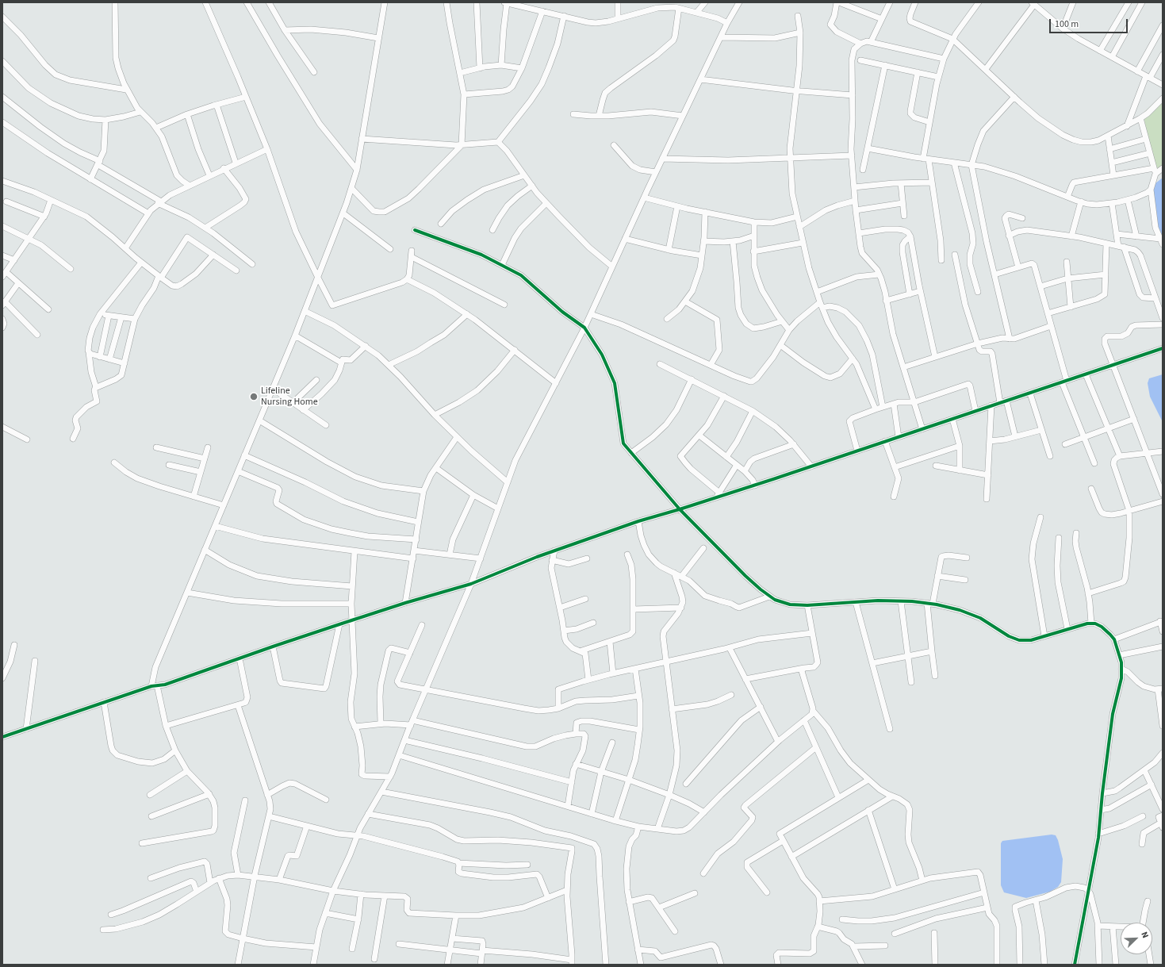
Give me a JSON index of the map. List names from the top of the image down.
{
  "places": ["Lifeline Nursing Home"],
  "scale_bar": "100 m",
  "north": "top right"
}
